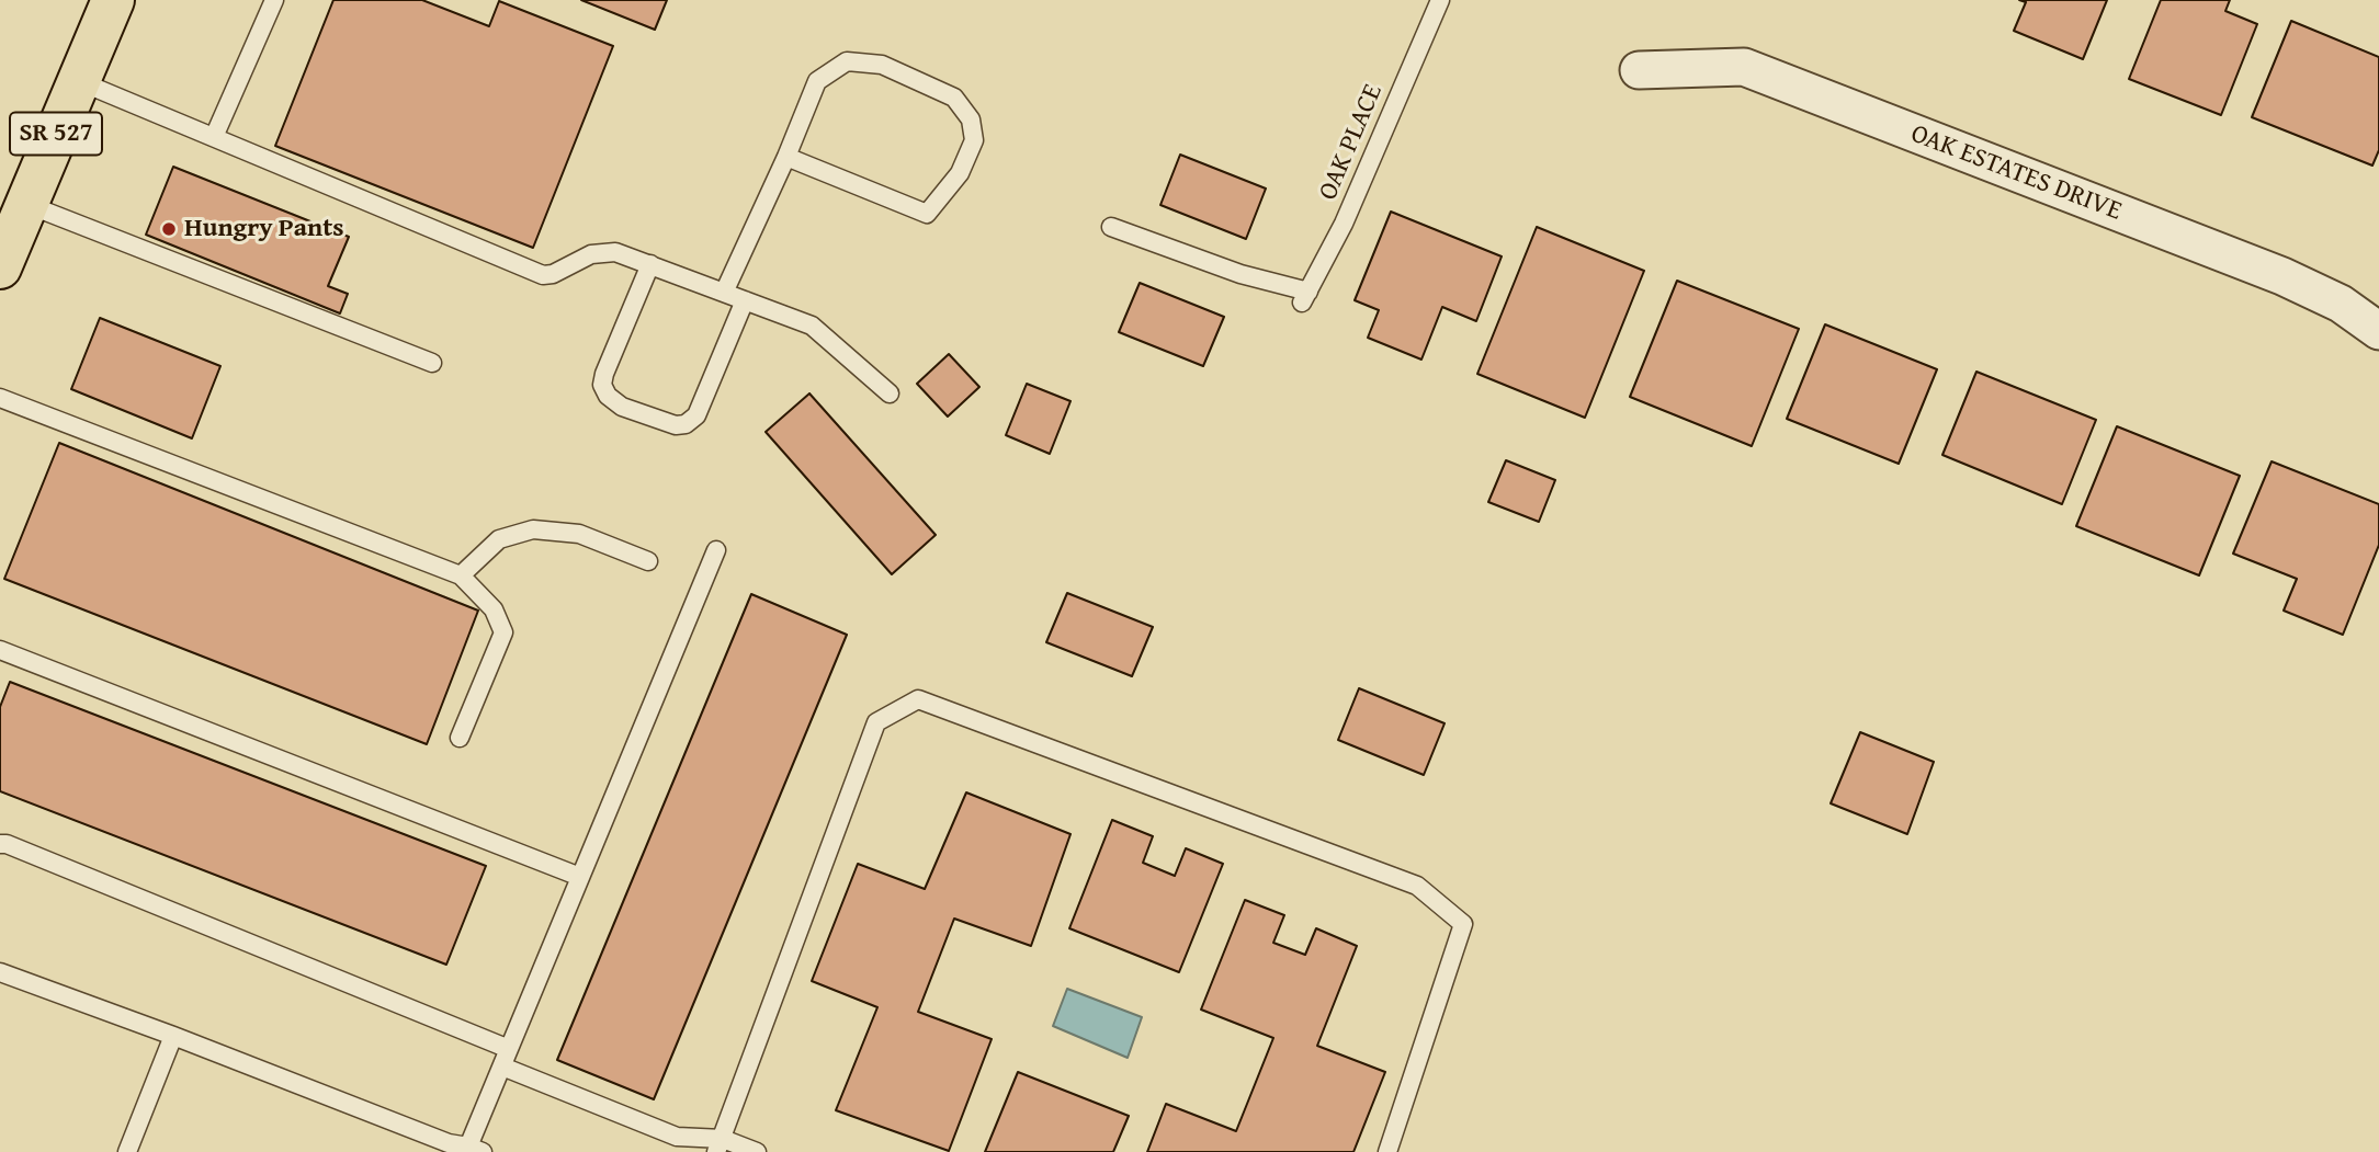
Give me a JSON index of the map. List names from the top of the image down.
{
  "streets": {
    "main road": ["SR 527"],
    "street": ["OAK ESTATES DRIVE"],
    "lane": ["OAK PLACE"]
  },
  "places": ["Hungry Pants"]
}
